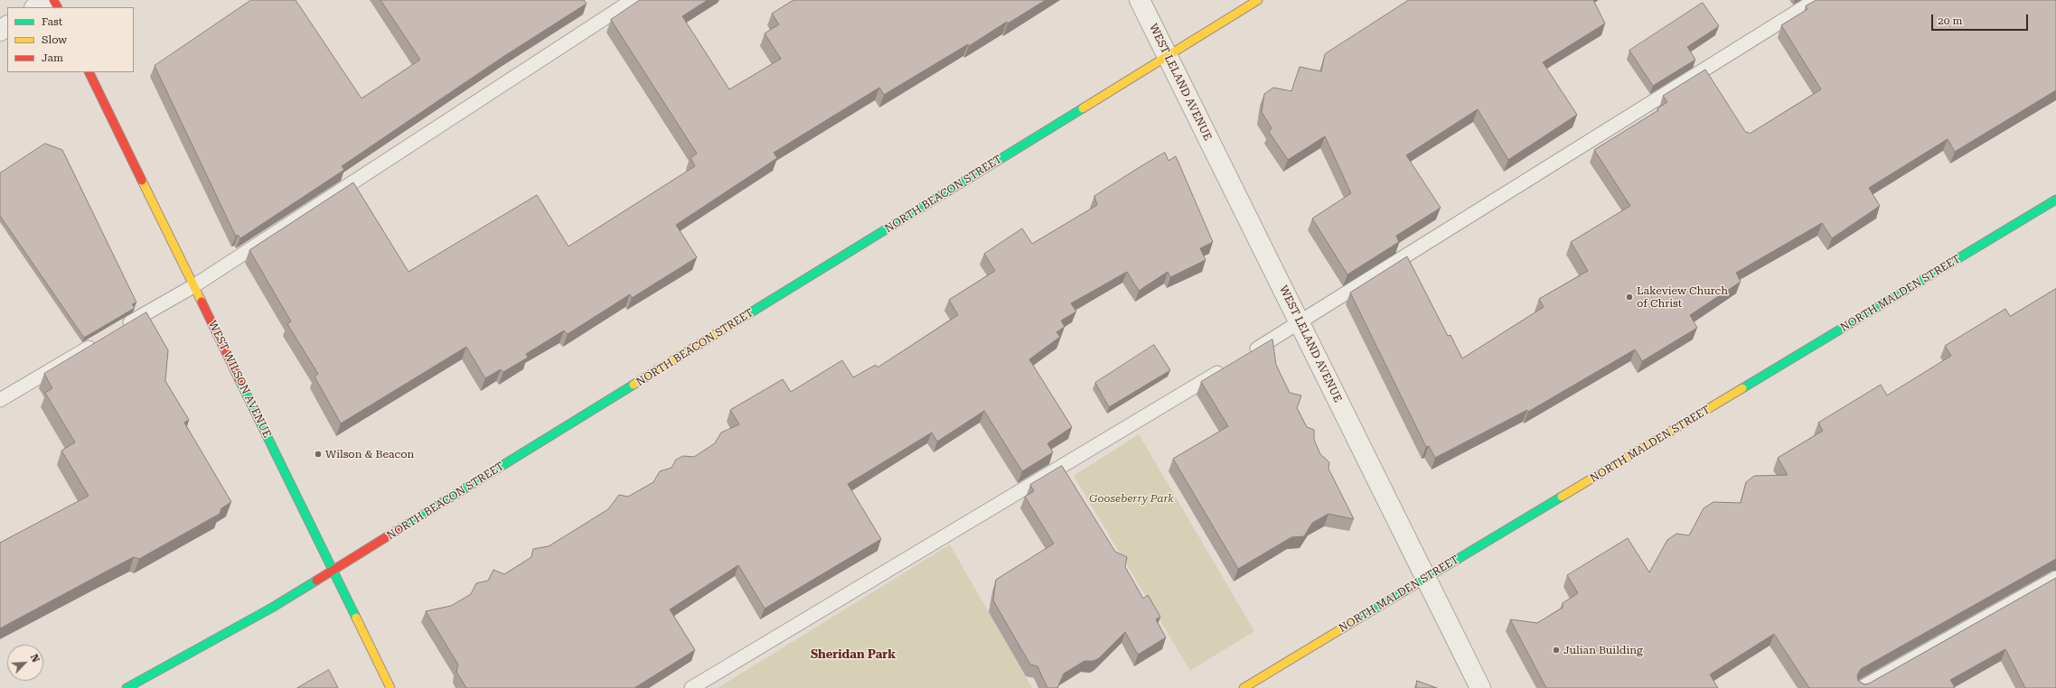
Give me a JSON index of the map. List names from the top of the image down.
{
  "streets": {
    "street": [
      "WEST LELAND AVENUE",
      "NORTH BEACON STREET",
      "NORTH MALDEN STREET",
      "WEST WILSON AVENUE"
    ]
  },
  "crossings": [
    ["WEST LELAND AVENUE", "NORTH BEACON STREET"],
    ["WEST LELAND AVENUE", "NORTH MALDEN STREET"],
    ["NORTH BEACON STREET", "WEST WILSON AVENUE"]
  ],
  "districts": ["Sheridan Park"],
  "parks": ["Gooseberry Park"],
  "places": ["Lakeview Church of Christ", "Wilson & Beacon", "Julian Building"],
  "legend": ["Fast", "Slow", "Jam"],
  "scale_bar": "20 m",
  "north": "top right"
}
